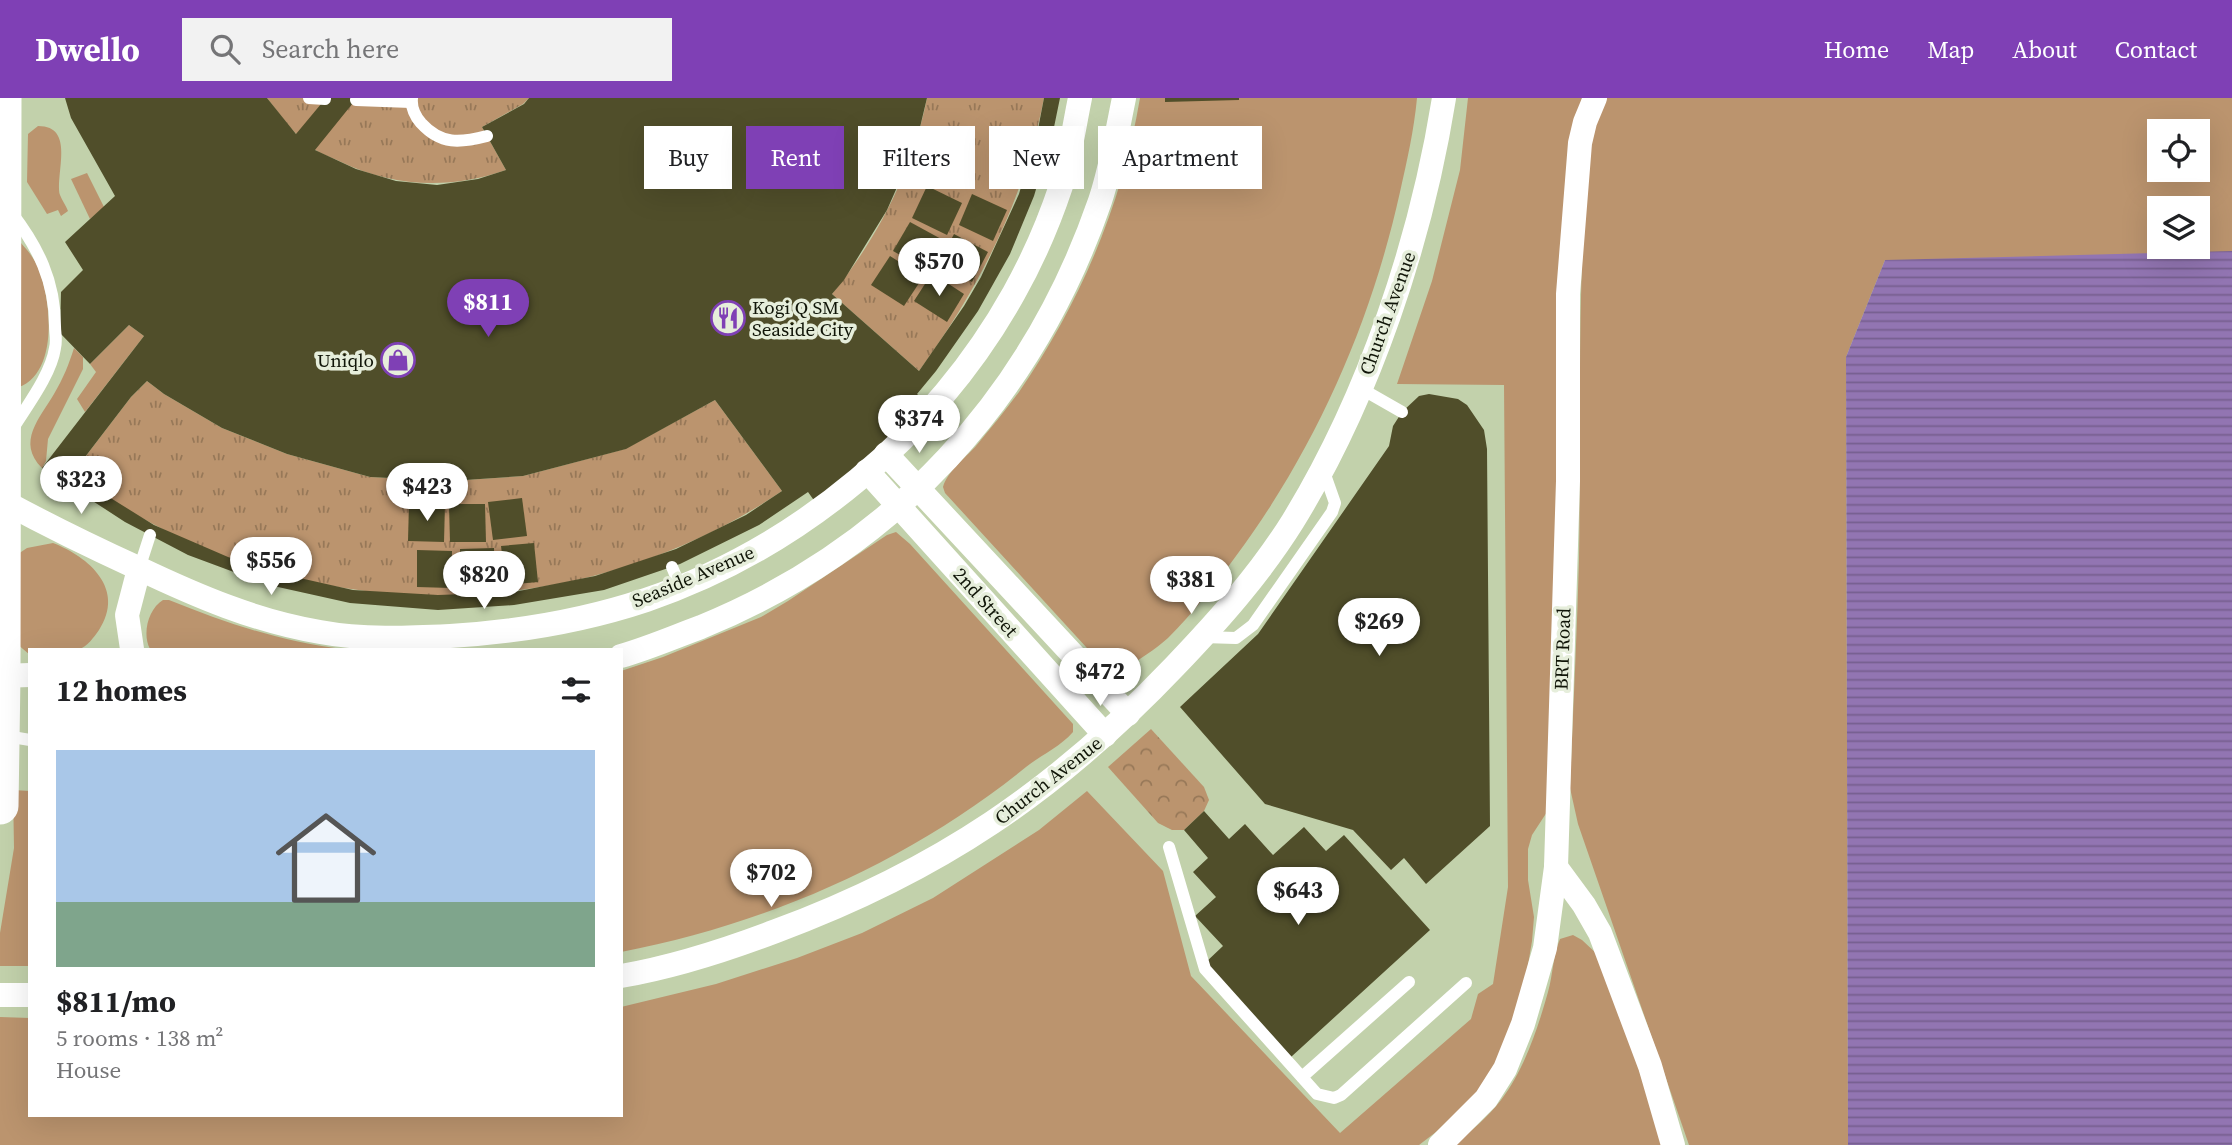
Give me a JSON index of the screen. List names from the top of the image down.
{
  "streets": {
    "street": [
      "Church Avenue",
      "Seaside Avenue",
      "2nd Street",
      "BRT Road"
    ]
  },
  "crossings": [
    ["Church Avenue", "2nd Street"],
    ["Seaside Avenue", "2nd Street"]
  ],
  "places": {
    "restaurant": ["Kogi Q SM Seaside City"],
    "shop": ["Uniqlo"]
  },
  "page": {
    "header": "Dwello",
    "search": "Search here",
    "nav": [
      "Home",
      "Map",
      "About",
      "Contact"
    ],
    "chip": [
      "Buy",
      "Rent",
      "Filters",
      "New",
      "Apartment"
    ],
    "price": [
      "$570",
      "$811",
      "$374",
      "$323",
      "$423",
      "$556",
      "$820",
      "$381",
      "$269",
      "$472",
      "$702",
      "$643"
    ],
    "heading": "12 homes",
    "list": [
      {
        "name": "$811/mo",
        "note": "5 rooms · 138 m² · House"
      }
    ]
  }
}
